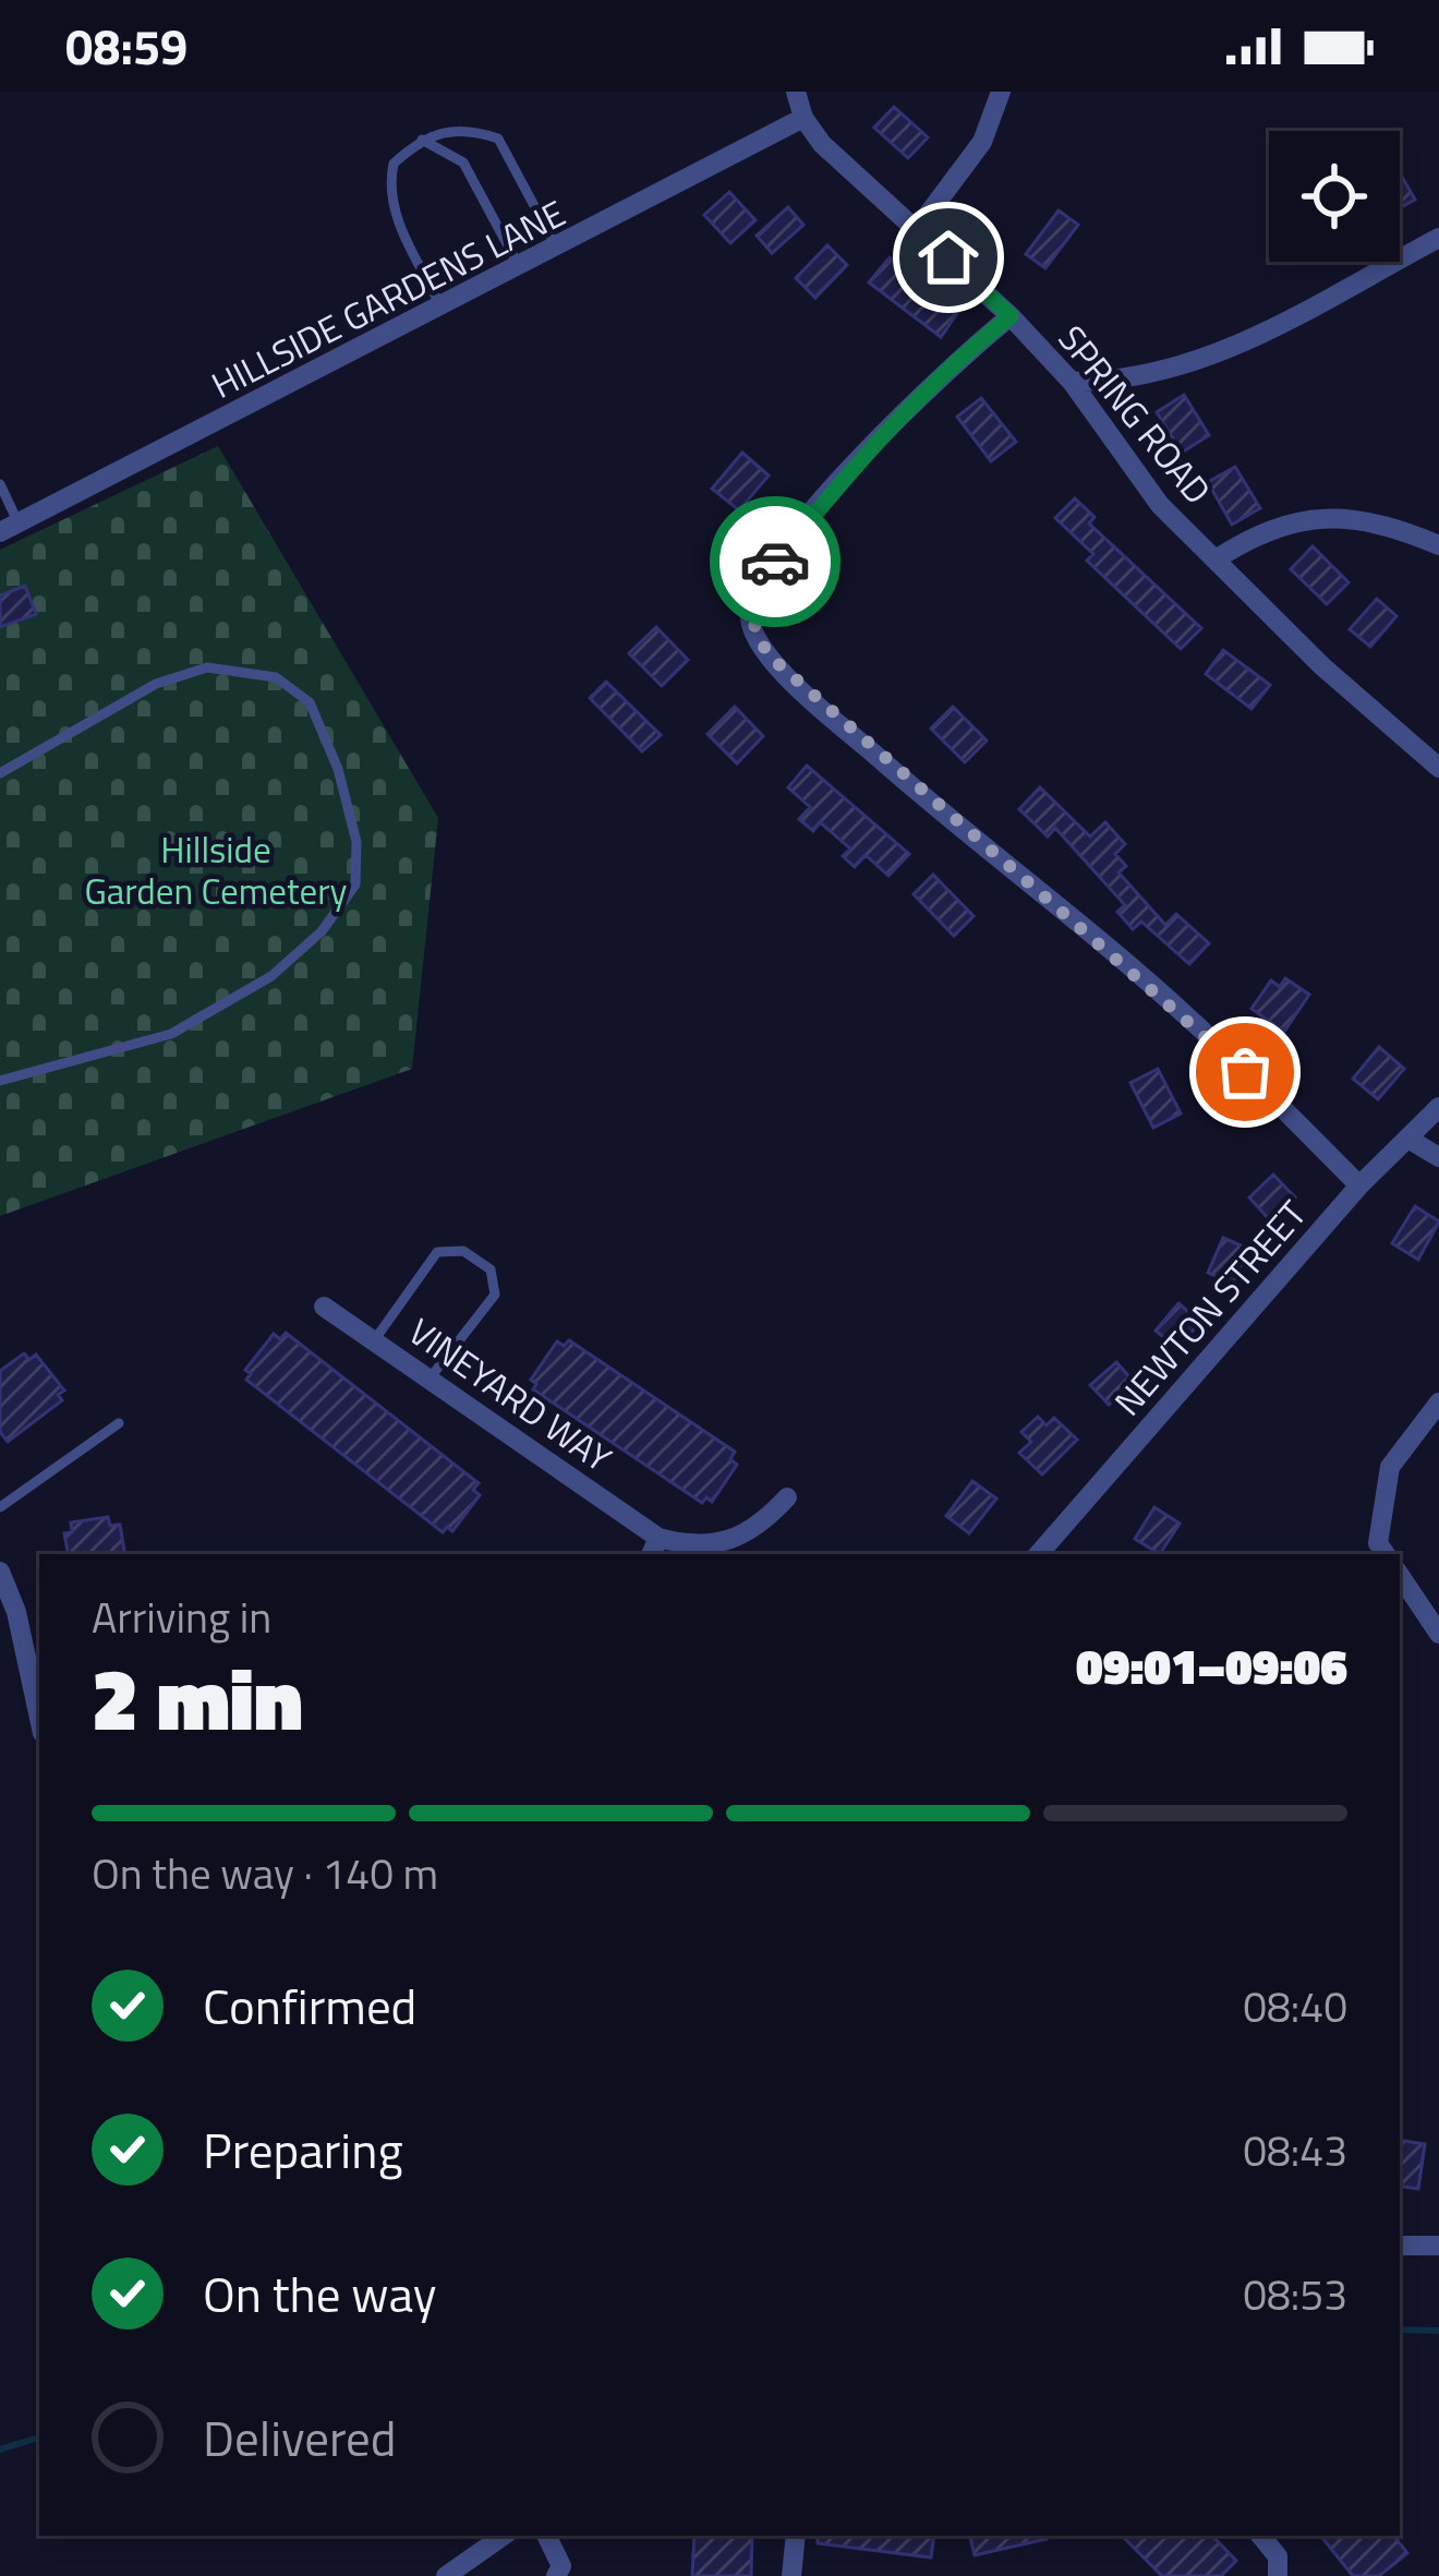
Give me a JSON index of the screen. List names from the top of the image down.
{
  "streets": {
    "street": [
      "HILLSIDE GARDENS LANE",
      "SPRING ROAD",
      "NEWTON STREET",
      "VINEYARD WAY"
    ]
  },
  "crossings": [
    ["HILLSIDE GARDENS LANE", "SPRING ROAD"]
  ],
  "parks": ["Hillside Garden Cemetery"],
  "page": {
    "status": "08:59",
    "heading": ["2 min", "Arriving in", "09:01–09:06"],
    "bar": "On the way · 140 m",
    "list": [
      ["Confirmed", "08:40"],
      ["Preparing", "08:43"],
      ["On the way", "08:53"],
      "Delivered"
    ]
  }
}
